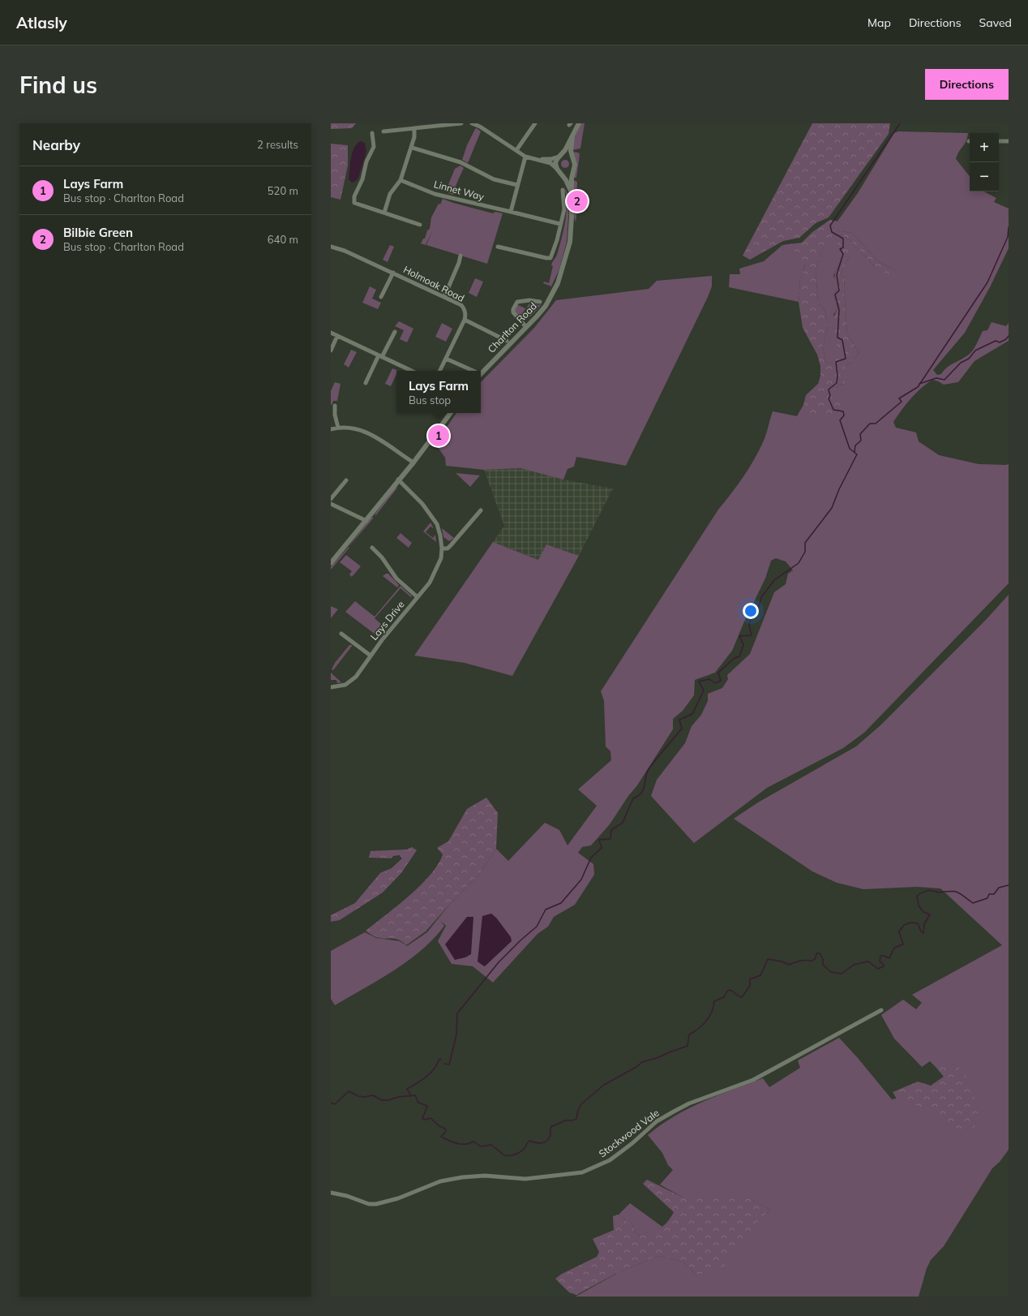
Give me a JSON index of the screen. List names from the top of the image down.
{
  "streets": {
    "street": [
      "Linnet Way",
      "Holmoak Road",
      "Charlton Road",
      "Lays Drive",
      "Stockwood Vale"
    ]
  },
  "page": {
    "header": "Atlasly",
    "nav": ["Map", "Directions", "Saved"],
    "buttons": "Directions",
    "title": "Find us",
    "heading": ["Nearby", "2 results"],
    "map_buttons": ["+", "−"],
    "list": [
      {
        "mark": "1",
        "name": "Lays Farm",
        "note": "Bus stop · Charlton Road",
        "value": "520 m"
      },
      {
        "mark": "2",
        "name": "Bilbie Green",
        "note": "Bus stop · Charlton Road",
        "value": "640 m"
      }
    ],
    "pins": ["2", "1"],
    "popup": ["Lays Farm", "Bus stop"]
  }
}
